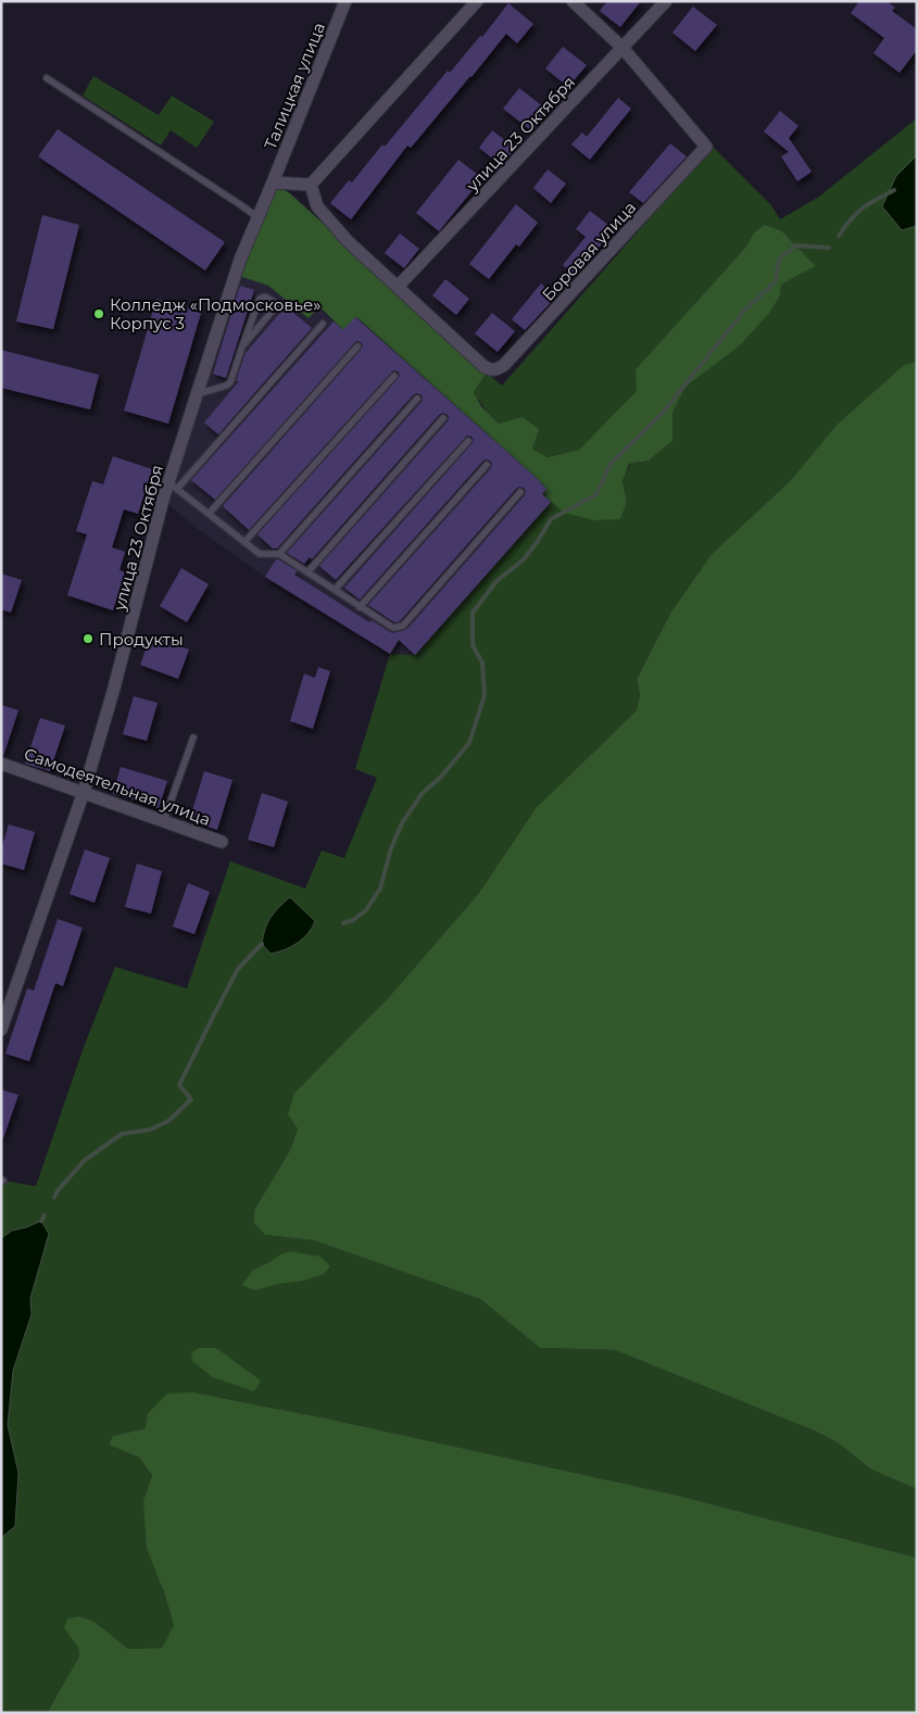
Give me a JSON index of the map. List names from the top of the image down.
{
  "streets": {
    "street": [
      "Талицкая улица",
      "улица 23 Октября",
      "Боровая улица",
      "Самодеятельная улица"
    ]
  },
  "crossings": [
    ["Талицкая улица", "улица 23 Октября"],
    ["улица 23 Октября", "Боровая улица"],
    ["улица 23 Октября", "Самодеятельная улица"]
  ],
  "places": ["Колледж «Подмосковье» Корпус 3", "Продукты"]
}
